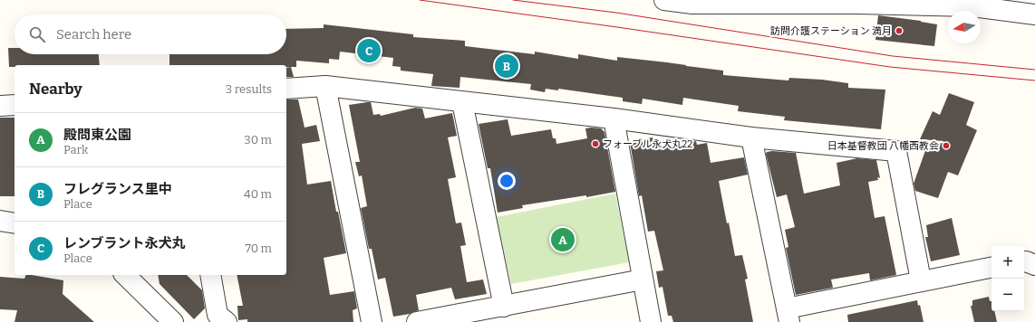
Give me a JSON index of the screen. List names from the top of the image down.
{
  "places": ["訪問介護ステーション 満月", "フォーブル永犬丸22", "日本基督教団 八幡西教会"],
  "north": "left",
  "page": {
    "search": "Search here",
    "pins": ["C", "B", "A"],
    "heading": ["Nearby", "3 results"],
    "list": [
      {
        "mark": "A",
        "name": "殿問東公園",
        "note": "Park",
        "value": "30 m"
      },
      {
        "mark": "B",
        "name": "フレグランス里中",
        "note": "Place",
        "value": "40 m"
      },
      {
        "mark": "C",
        "name": "レンブラント永犬丸",
        "note": "Place",
        "value": "70 m"
      }
    ],
    "map_buttons": ["+", "−"]
  }
}
